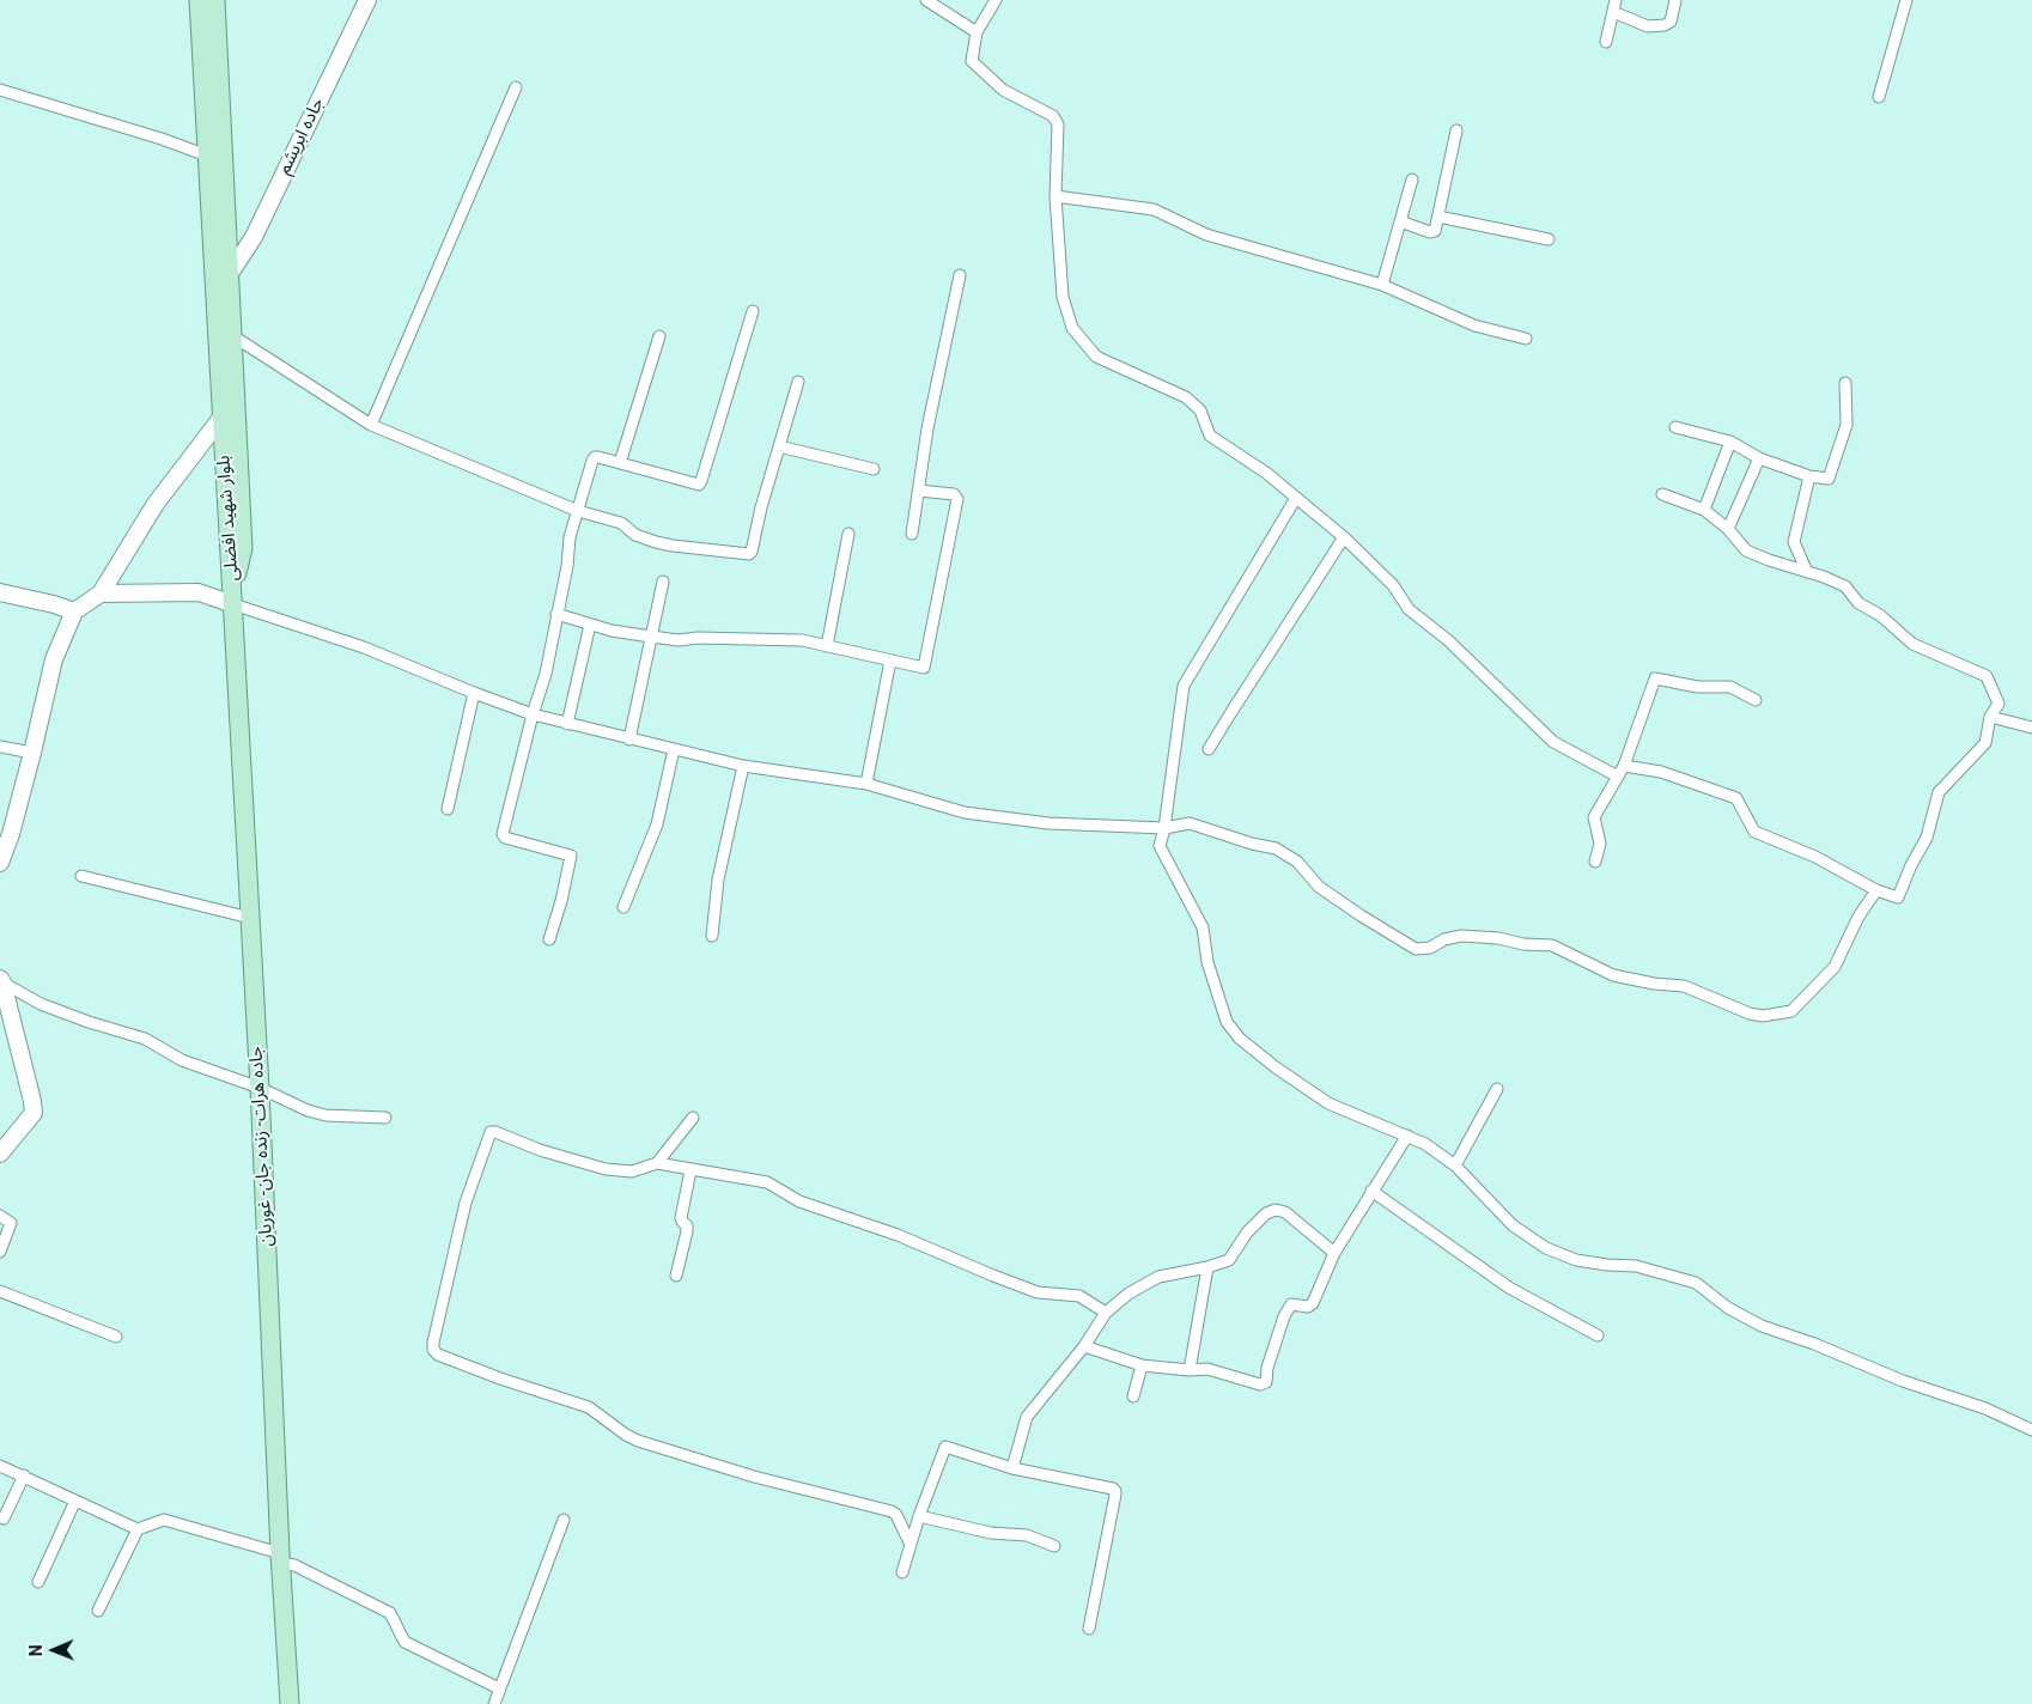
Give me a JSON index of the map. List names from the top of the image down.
{
  "streets": {
    "main road": ["بلوار شهید افضلی", "جاده هرات- زنده جان- غوریان"],
    "street": ["جاده ابریشم"]
  },
  "crossings": [
    ["جاده ابریشم", "بلوار شهید افضلی"],
    ["بلوار شهید افضلی", "جاده هرات- زنده جان- غوریان"]
  ],
  "north": "left"
}
